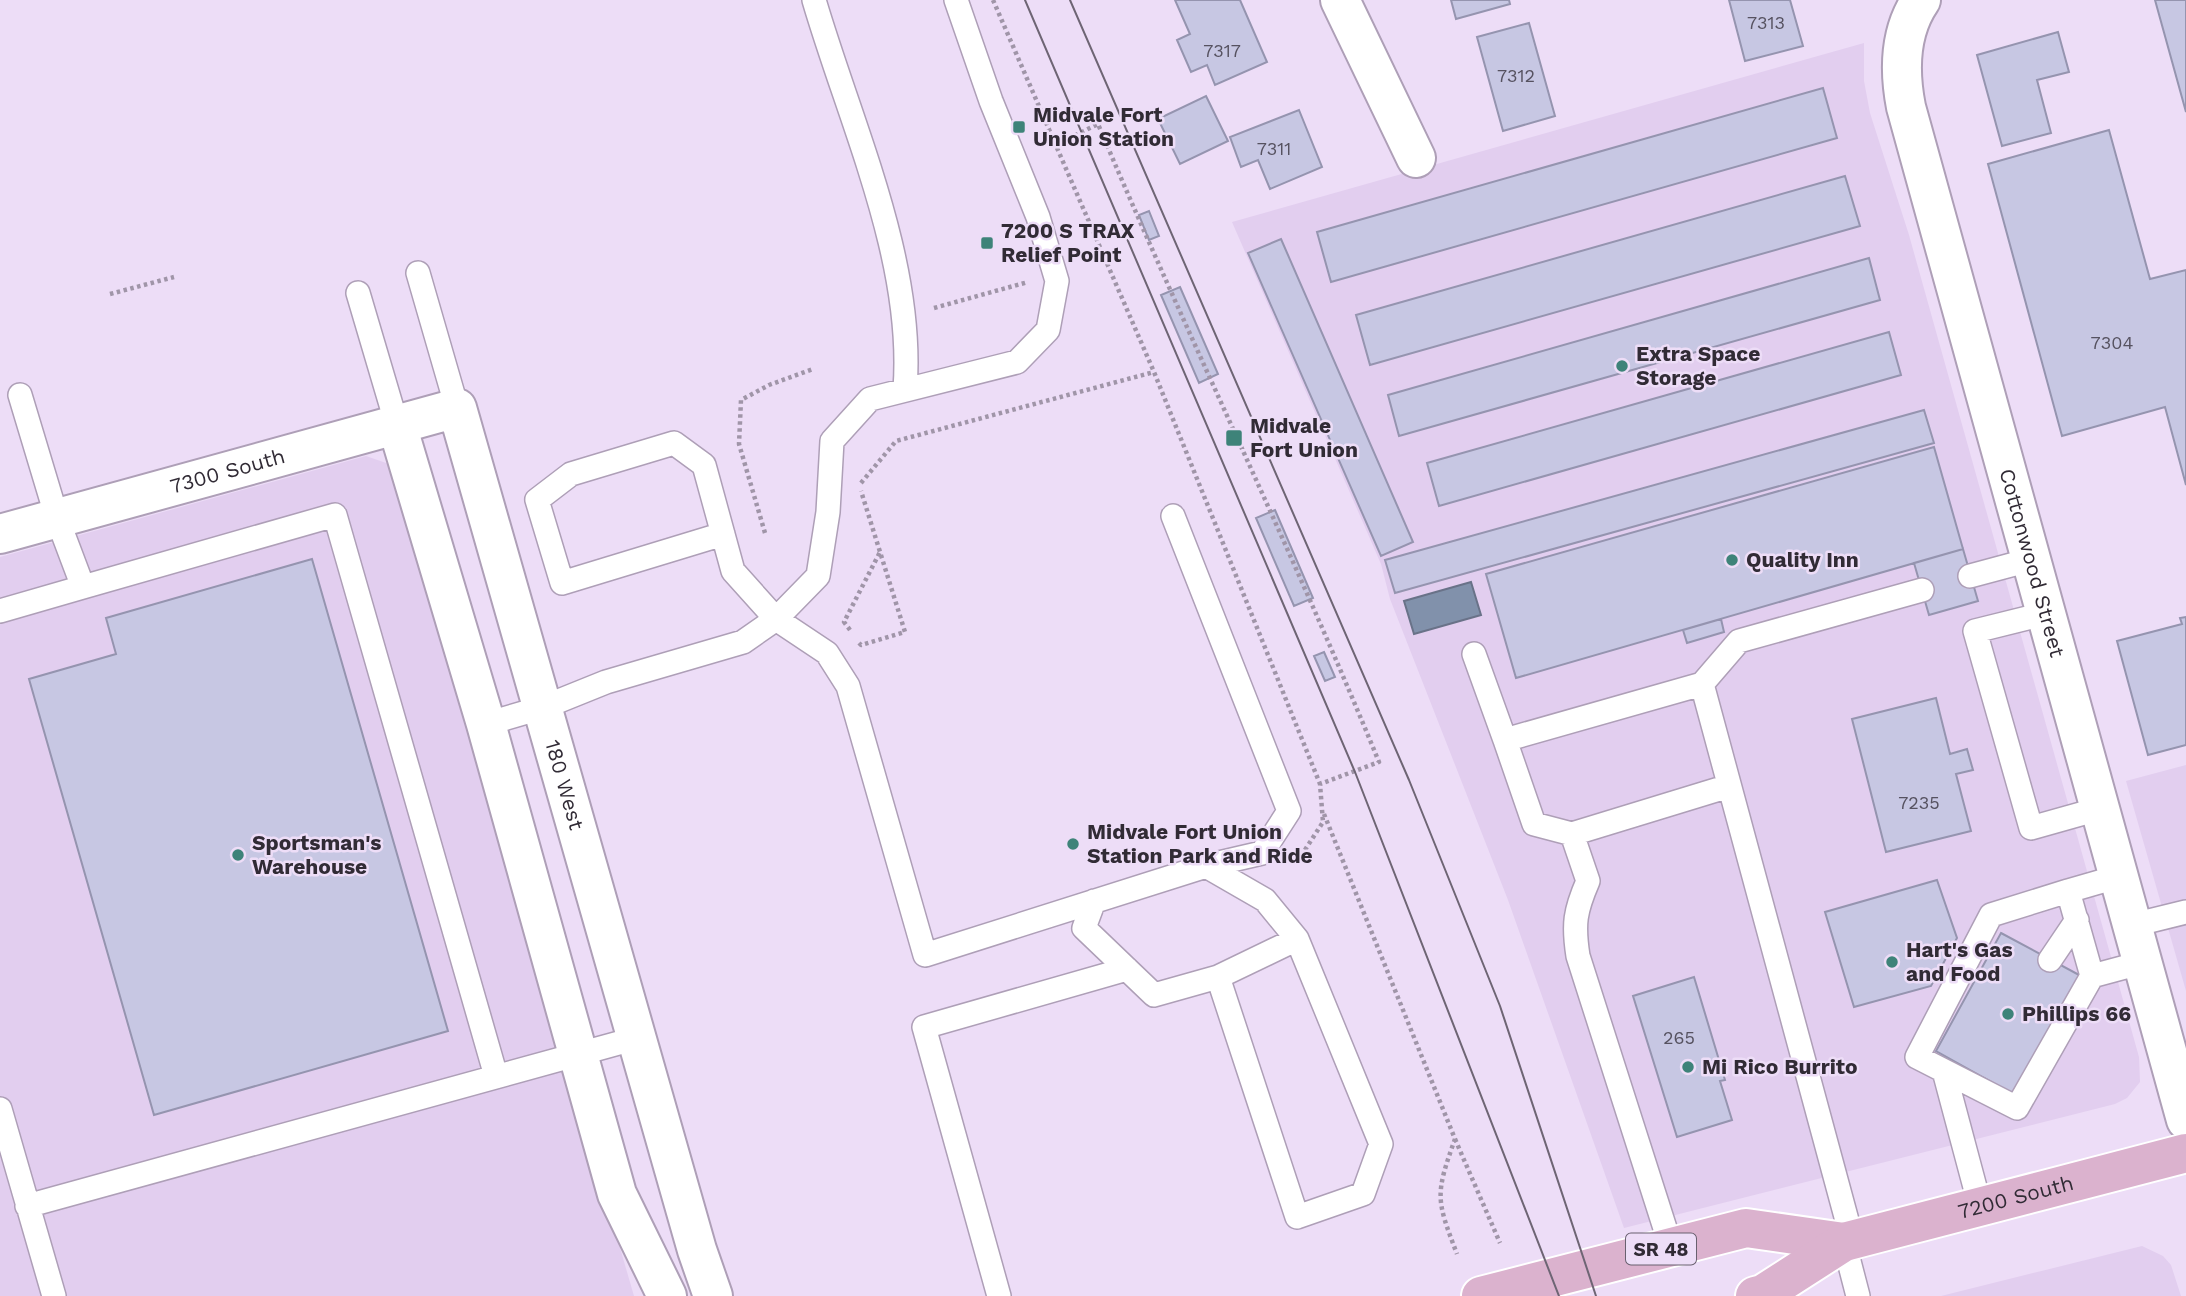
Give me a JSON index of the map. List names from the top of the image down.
{
  "streets": {
    "main road": ["7200 South", "SR 48"],
    "street": ["7300 South", "Cottonwood Street", "180 West"]
  },
  "crossings": [
    ["7300 South", "180 West"]
  ],
  "places": {
    "transit": ["Midvale Fort Union Station", "7200 S TRAX Relief Point", "Midvale Fort Union"],
    "other": [
      "Extra Space Storage",
      "Quality Inn",
      "Midvale Fort Union Station Park and Ride",
      "Sportsman's Warehouse",
      "Hart's Gas and Food",
      "Phillips 66",
      "Mi Rico Burrito"
    ]
  },
  "house_numbers": [
    "7313",
    "7317",
    "7312",
    "7311",
    "7304",
    "7235",
    "265"
  ]
}
